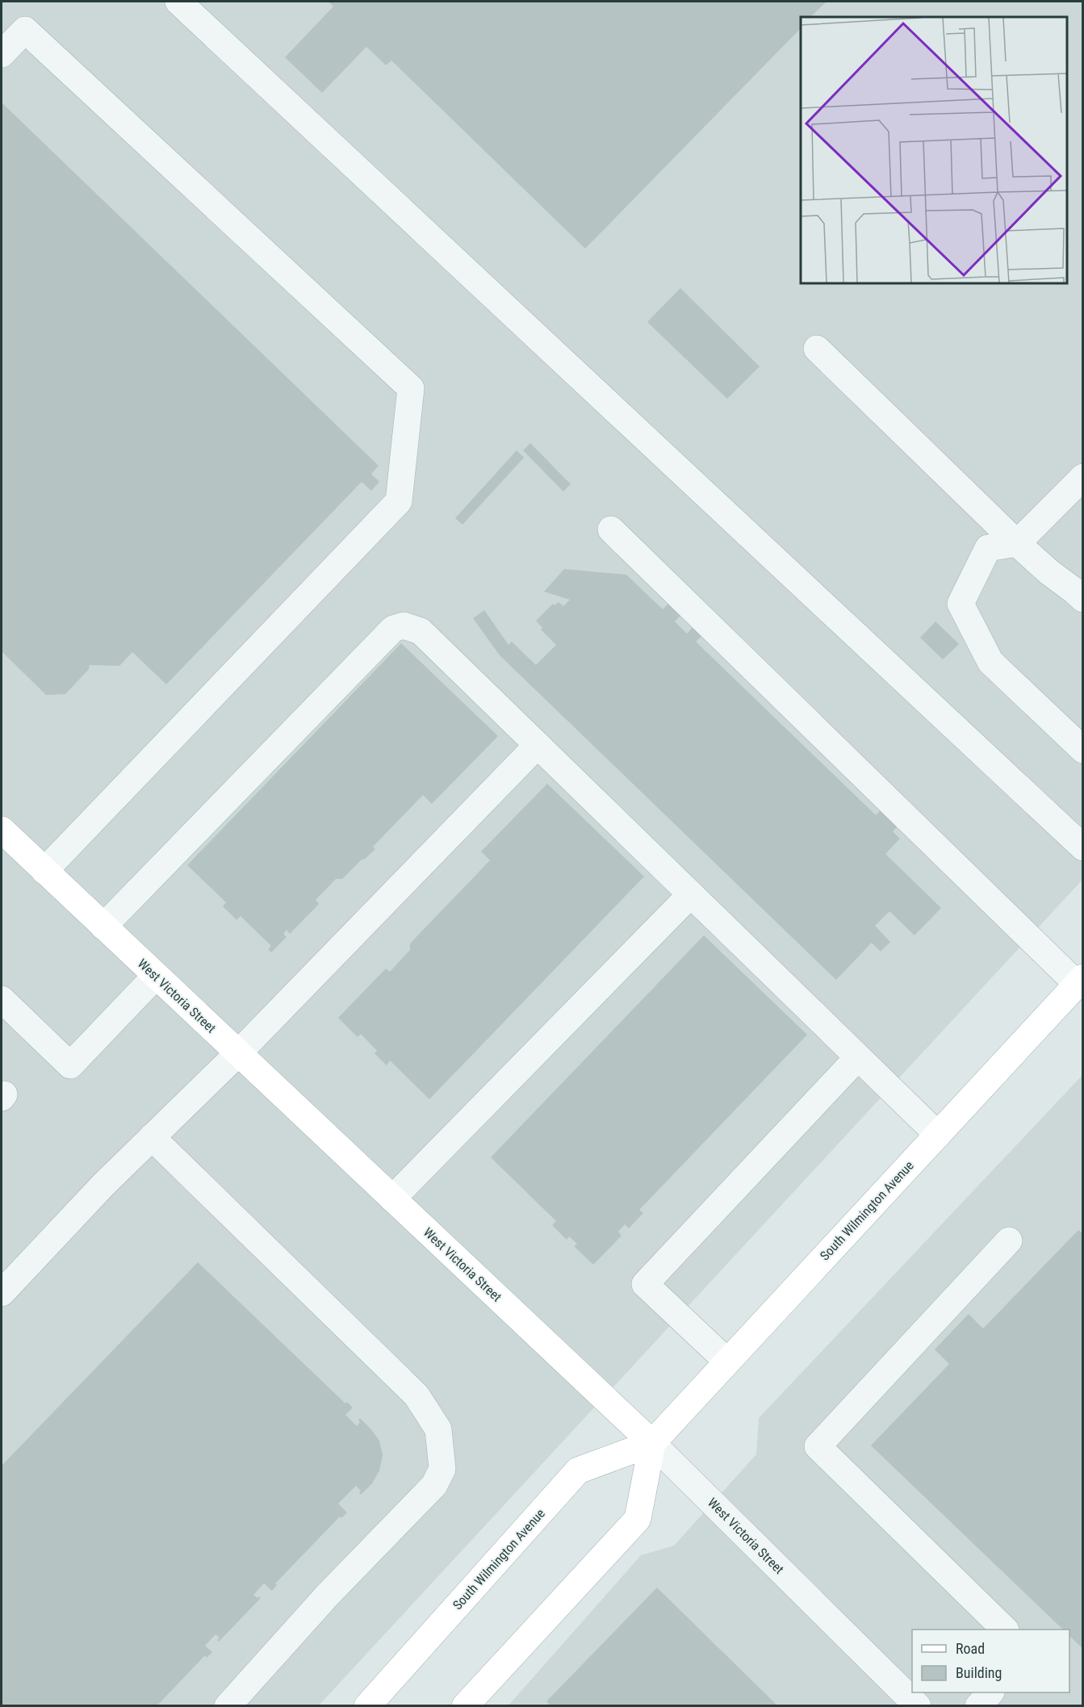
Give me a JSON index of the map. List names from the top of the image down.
{
  "streets": {
    "main road": ["West Victoria Street", "South Wilmington Avenue"]
  },
  "crossings": [
    ["West Victoria Street", "South Wilmington Avenue"]
  ],
  "legend": ["Road", "Building"]
}
